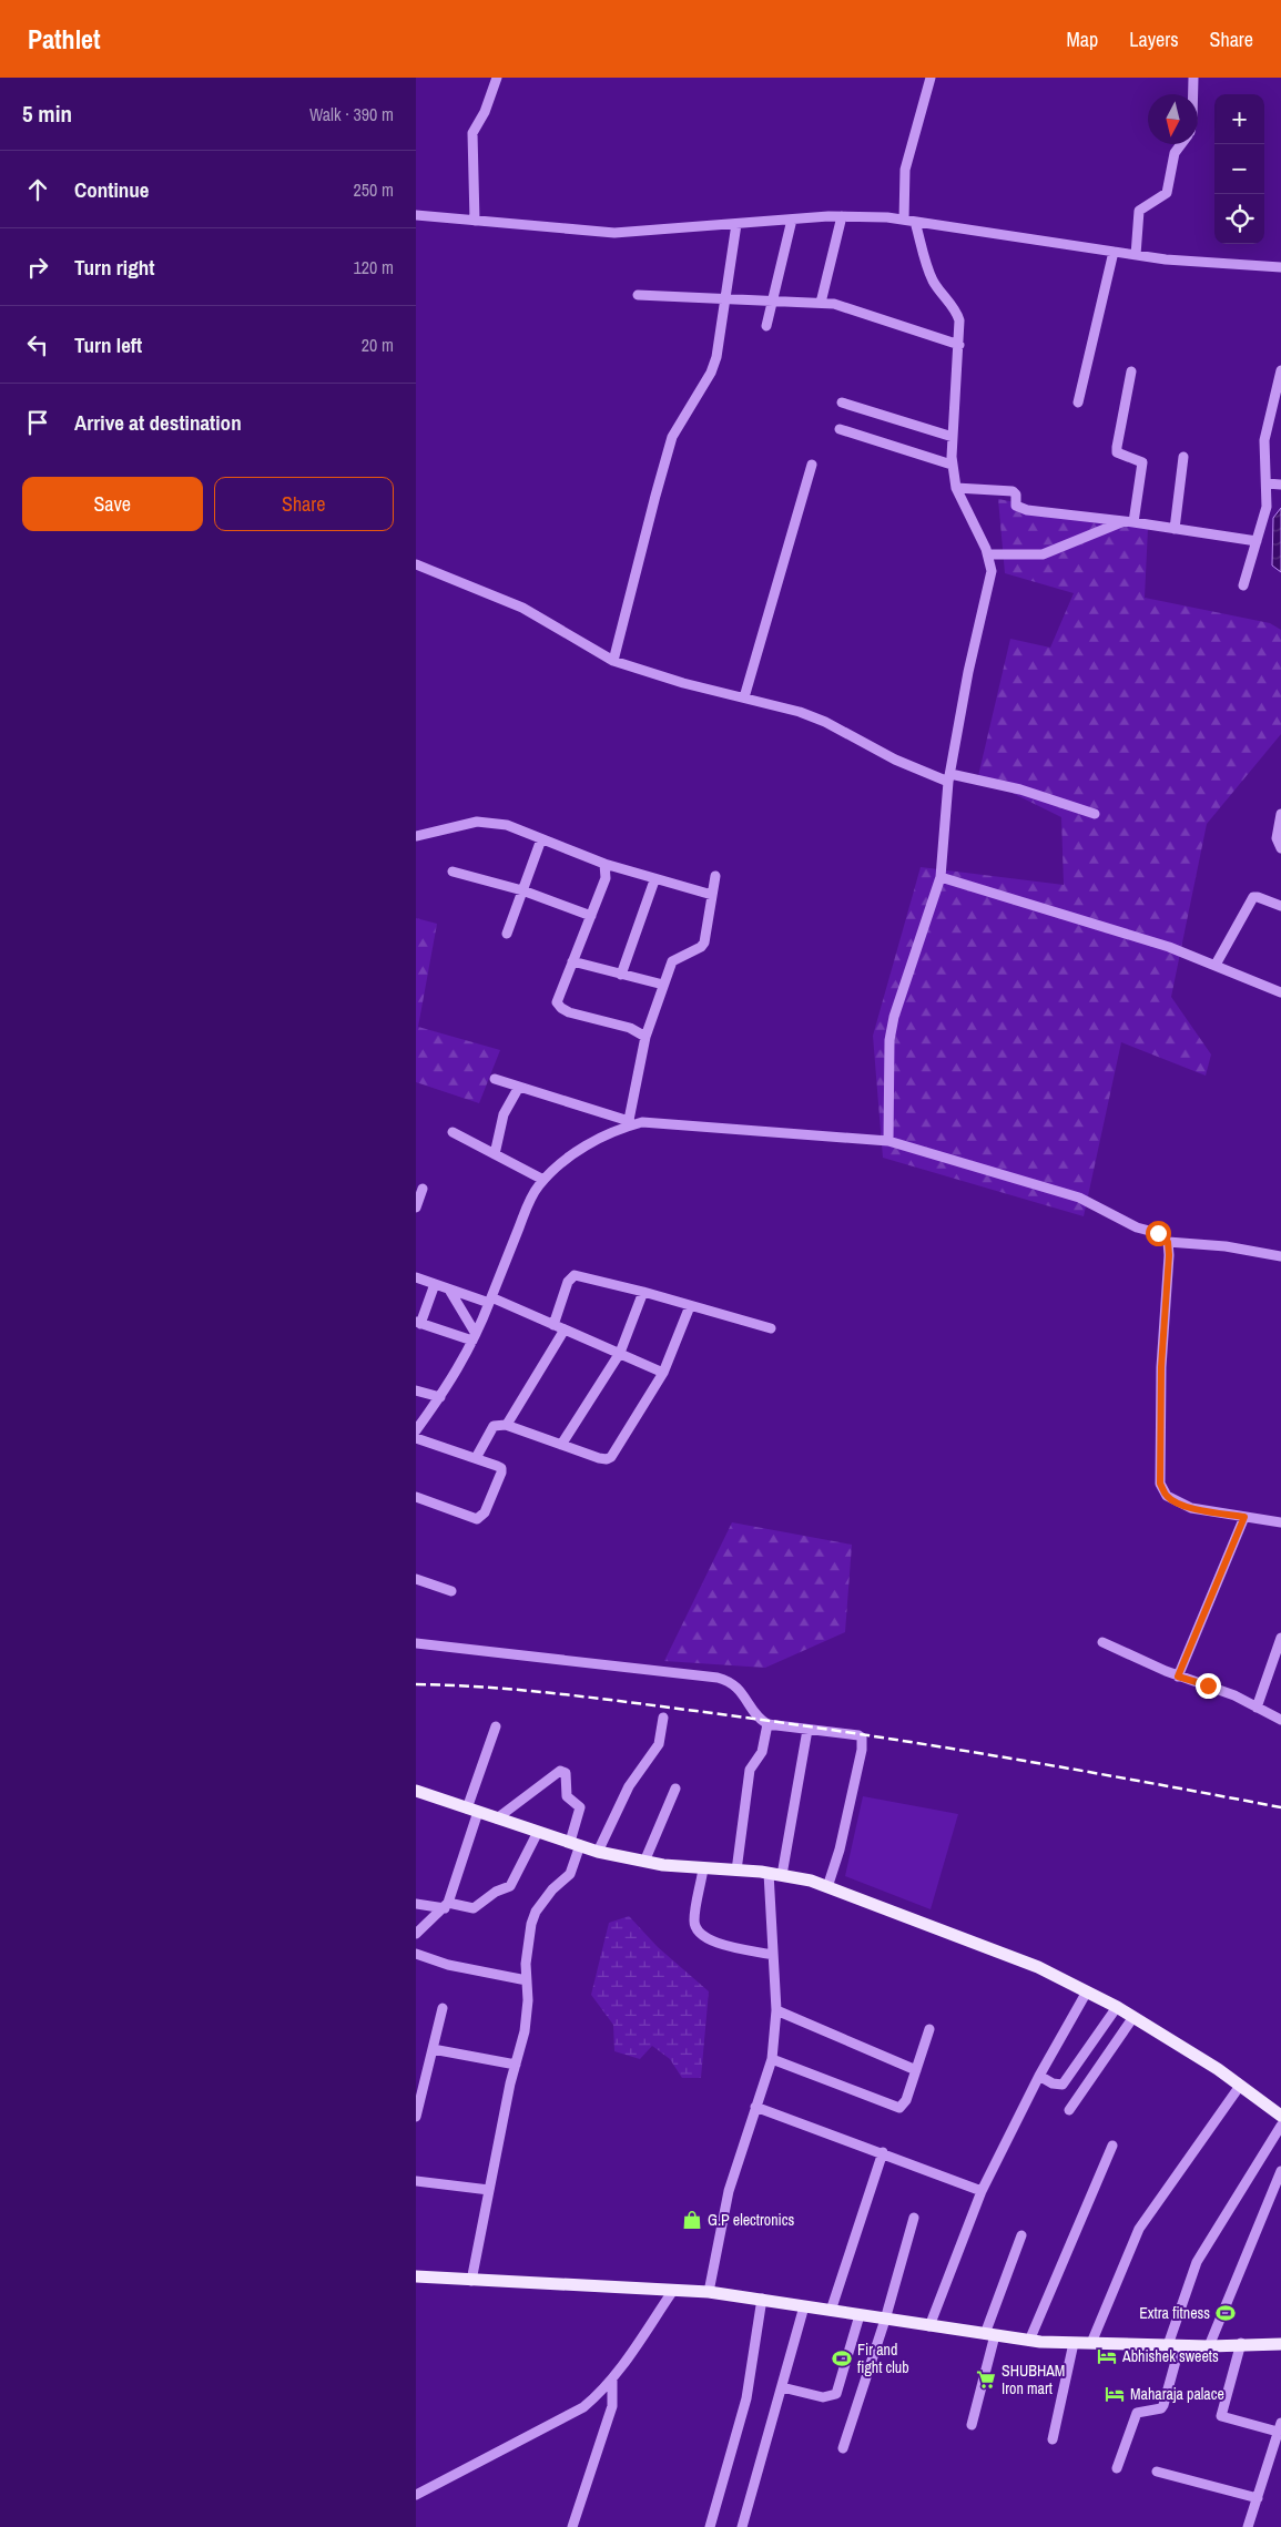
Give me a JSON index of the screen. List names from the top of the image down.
{
  "places": {
    "shop": ["G.P electronics"],
    "sports": ["Extra fitness", "Fir and fight club"],
    "hotel": ["Abhishek sweets", "Maharaja palace"],
    "supermarket": ["SHUBHAM Iron mart"]
  },
  "north": "bottom",
  "page": {
    "header": "Pathlet",
    "nav": ["Map", "Layers", "Share"],
    "heading": ["5 min", "Walk · 390 m"],
    "map_buttons": ["+", "−"],
    "list": [
      ["Continue", "250 m"],
      ["Turn right", "120 m"],
      ["Turn left", "20 m"],
      "Arrive at destination"
    ],
    "buttons": ["Save", "Share"]
  }
}
